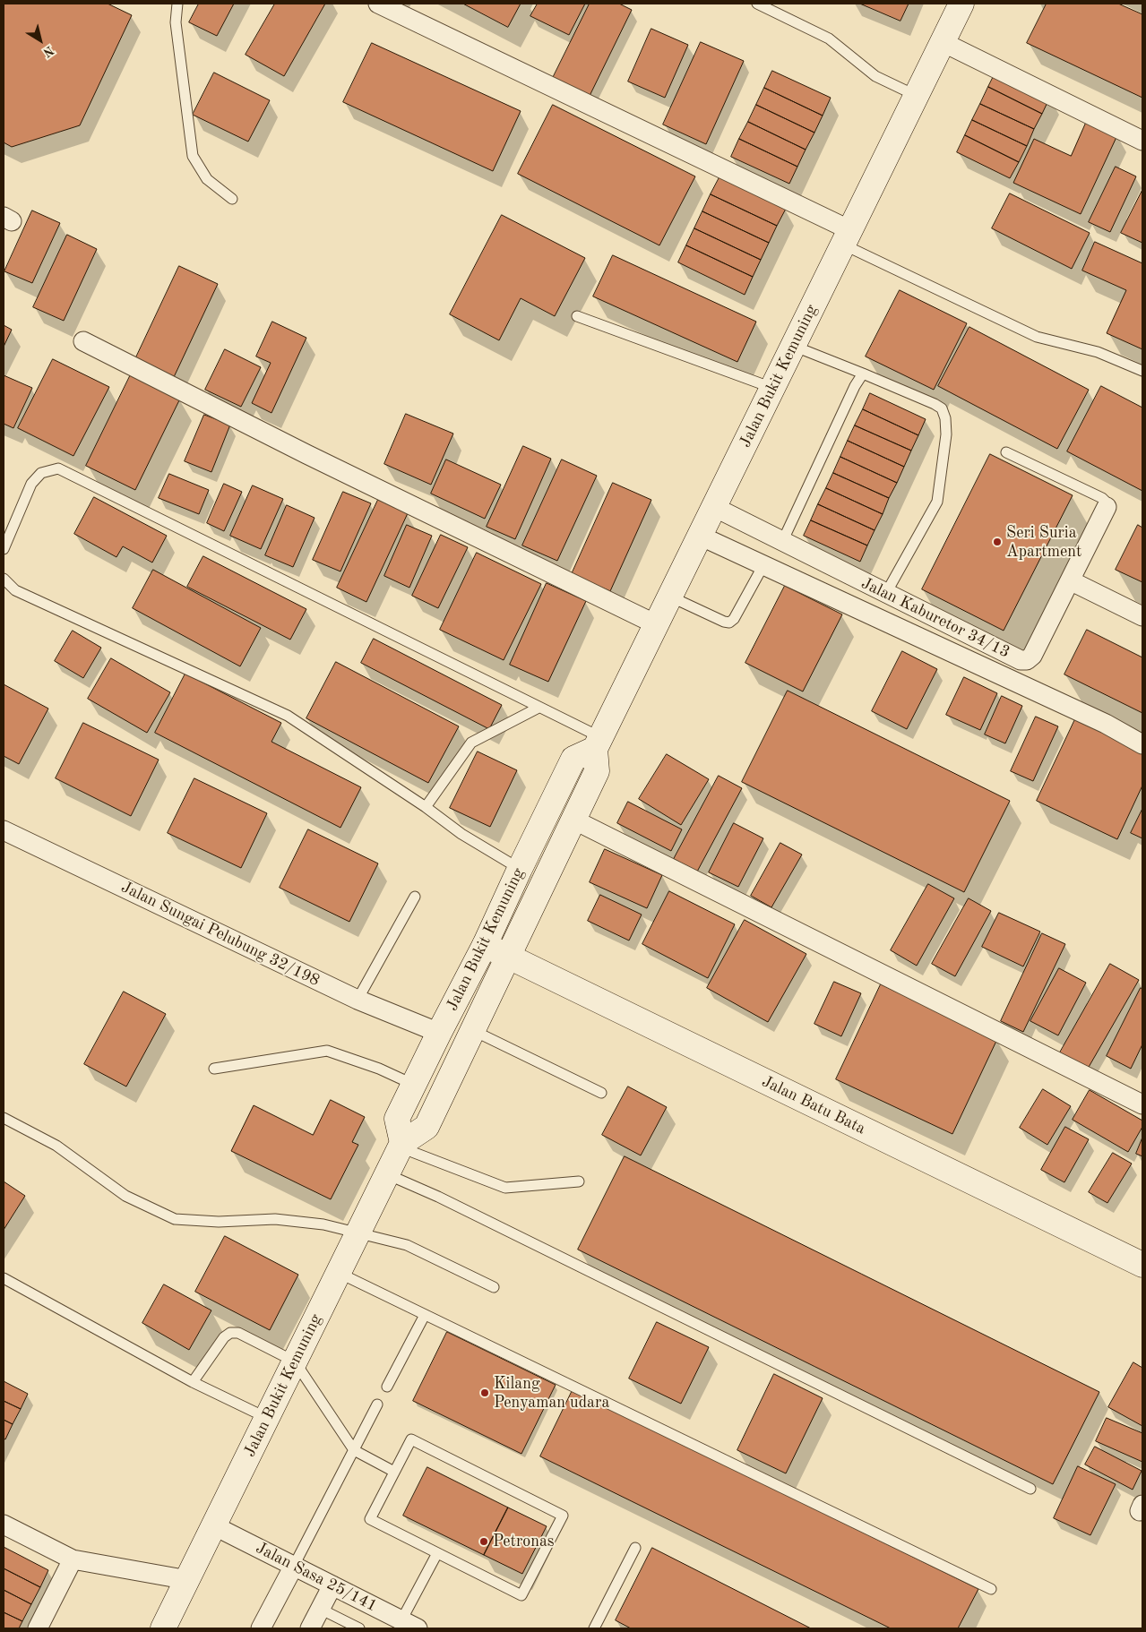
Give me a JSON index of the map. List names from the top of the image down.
{
  "streets": {
    "main road": ["Jalan Bukit Kemuning", "Jalan Batu Bata"],
    "street": ["Jalan Kaburetor 34/13", "Jalan Sungai Pelubung 32/198", "Jalan Sasa 25/141"]
  },
  "crossings": [
    ["Jalan Bukit Kemuning", "Jalan Kaburetor 34/13"],
    ["Jalan Bukit Kemuning", "Jalan Sungai Pelubung 32/198"],
    ["Jalan Bukit Kemuning", "Jalan Batu Bata"],
    ["Jalan Bukit Kemuning", "Jalan Sasa 25/141"]
  ],
  "places": ["Seri Suria Apartment", "Kilang Penyaman udara", "Petronas"],
  "north": "bottom right"
}
